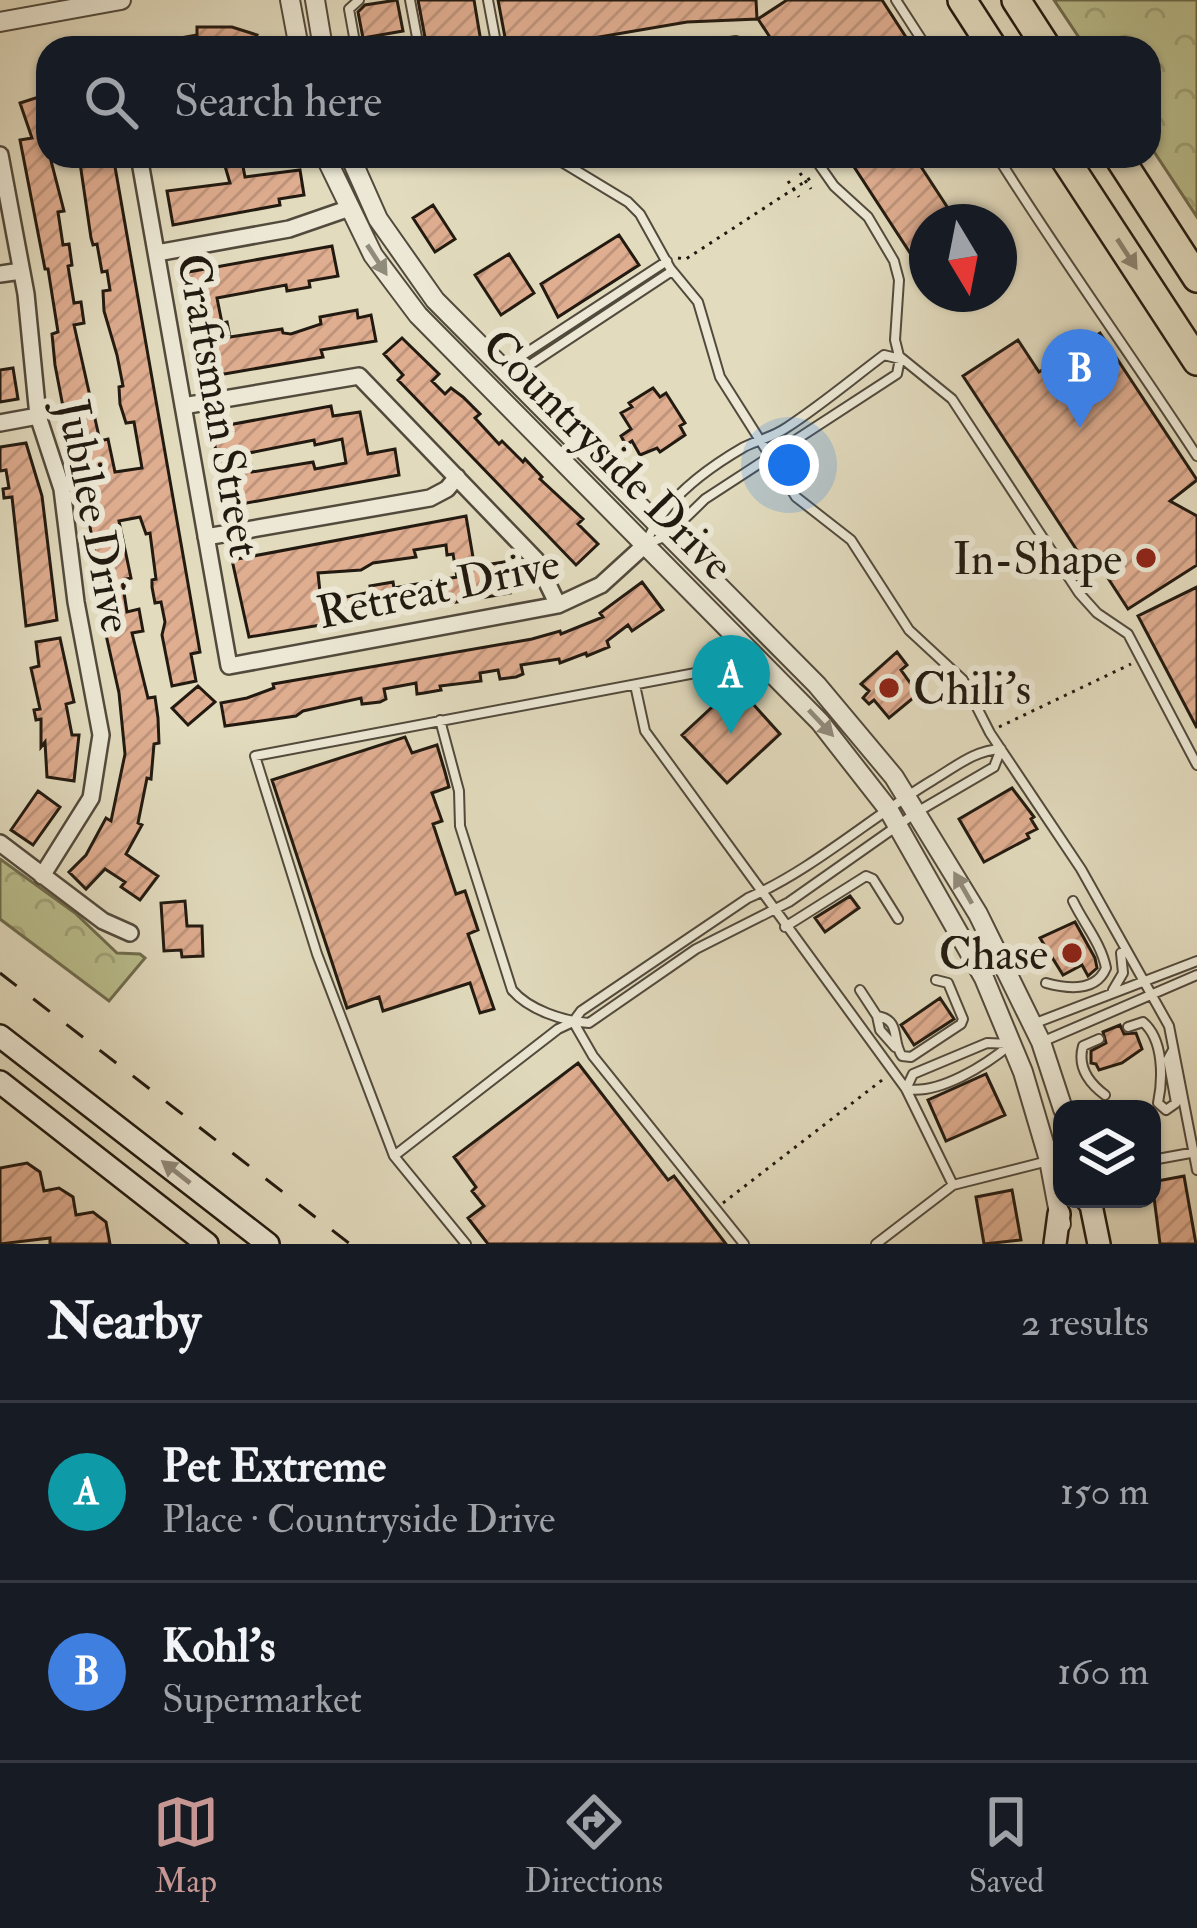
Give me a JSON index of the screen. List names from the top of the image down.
{
  "streets": {
    "street": [
      "Craftsman Street",
      "Countryside Drive",
      "Jubilee Drive",
      "Retreat Drive"
    ]
  },
  "crossings": [
    ["Craftsman Street", "Retreat Drive"],
    ["Countryside Drive", "Retreat Drive"]
  ],
  "places": ["In-Shape", "Chili's", "Chase"],
  "north": "bottom",
  "page": {
    "search": "Search here",
    "pins": ["B", "A"],
    "heading": ["Nearby", "2 results"],
    "list": [
      {
        "mark": "A",
        "name": "Pet Extreme",
        "note": "Place · Countryside Drive",
        "value": "150 m"
      },
      {
        "mark": "B",
        "name": "Kohl's",
        "note": "Supermarket",
        "value": "160 m"
      }
    ],
    "nav": ["Map", "Directions", "Saved"]
  }
}
